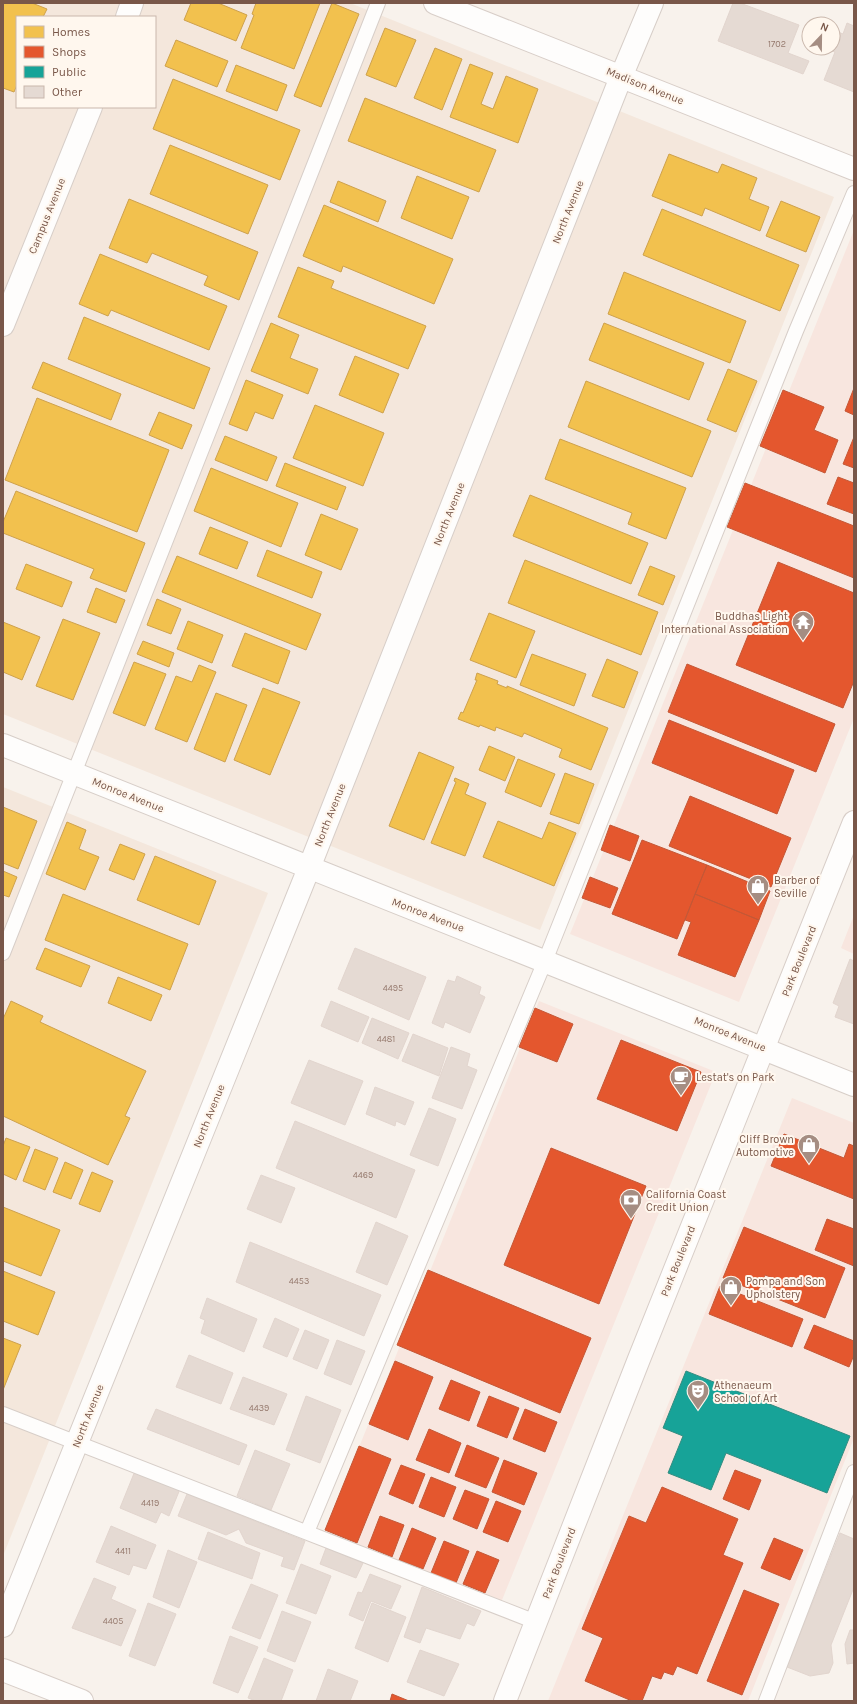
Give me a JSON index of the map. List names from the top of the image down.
{
  "streets": {
    "street": [
      "Madison Avenue",
      "North Avenue",
      "Campus Avenue",
      "Monroe Avenue",
      "Park Boulevard"
    ]
  },
  "crossings": [
    ["Madison Avenue", "North Avenue"],
    ["North Avenue", "Monroe Avenue"],
    ["Monroe Avenue", "Park Boulevard"]
  ],
  "places": {
    "temple": ["Buddhas Light International Association"],
    "shop": ["Barber of Seville", "Cliff Brown Automotive", "Pompa and Son Upholstery"],
    "cafe": ["Lestat's on Park"],
    "bank": ["California Coast Credit Union"],
    "theatre": ["Athenaeum School of Art"]
  },
  "house_numbers": [
    "1702",
    "4495",
    "4481",
    "4469",
    "4453",
    "4439",
    "4419",
    "4411",
    "4405"
  ],
  "legend": [
    "Homes",
    "Shops",
    "Public",
    "Other"
  ],
  "north": "top"
}
